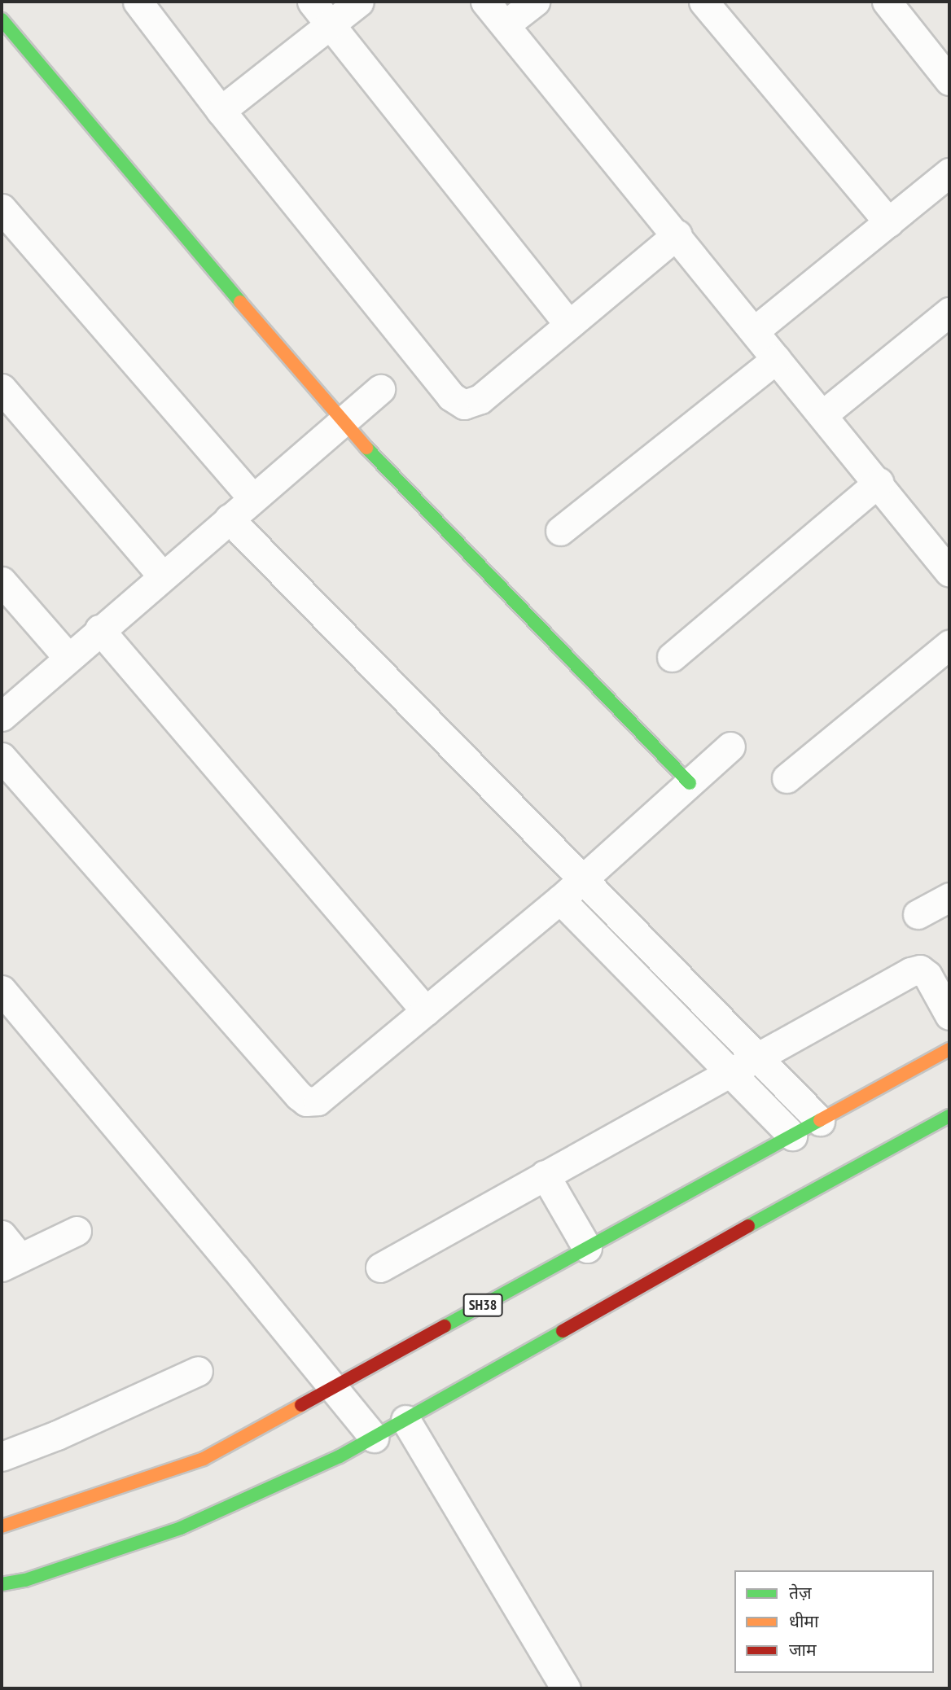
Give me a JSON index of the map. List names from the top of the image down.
{
  "streets": {
    "main road": ["SH38"]
  },
  "legend": ["तेज़", "धीमा", "जाम"]
}
